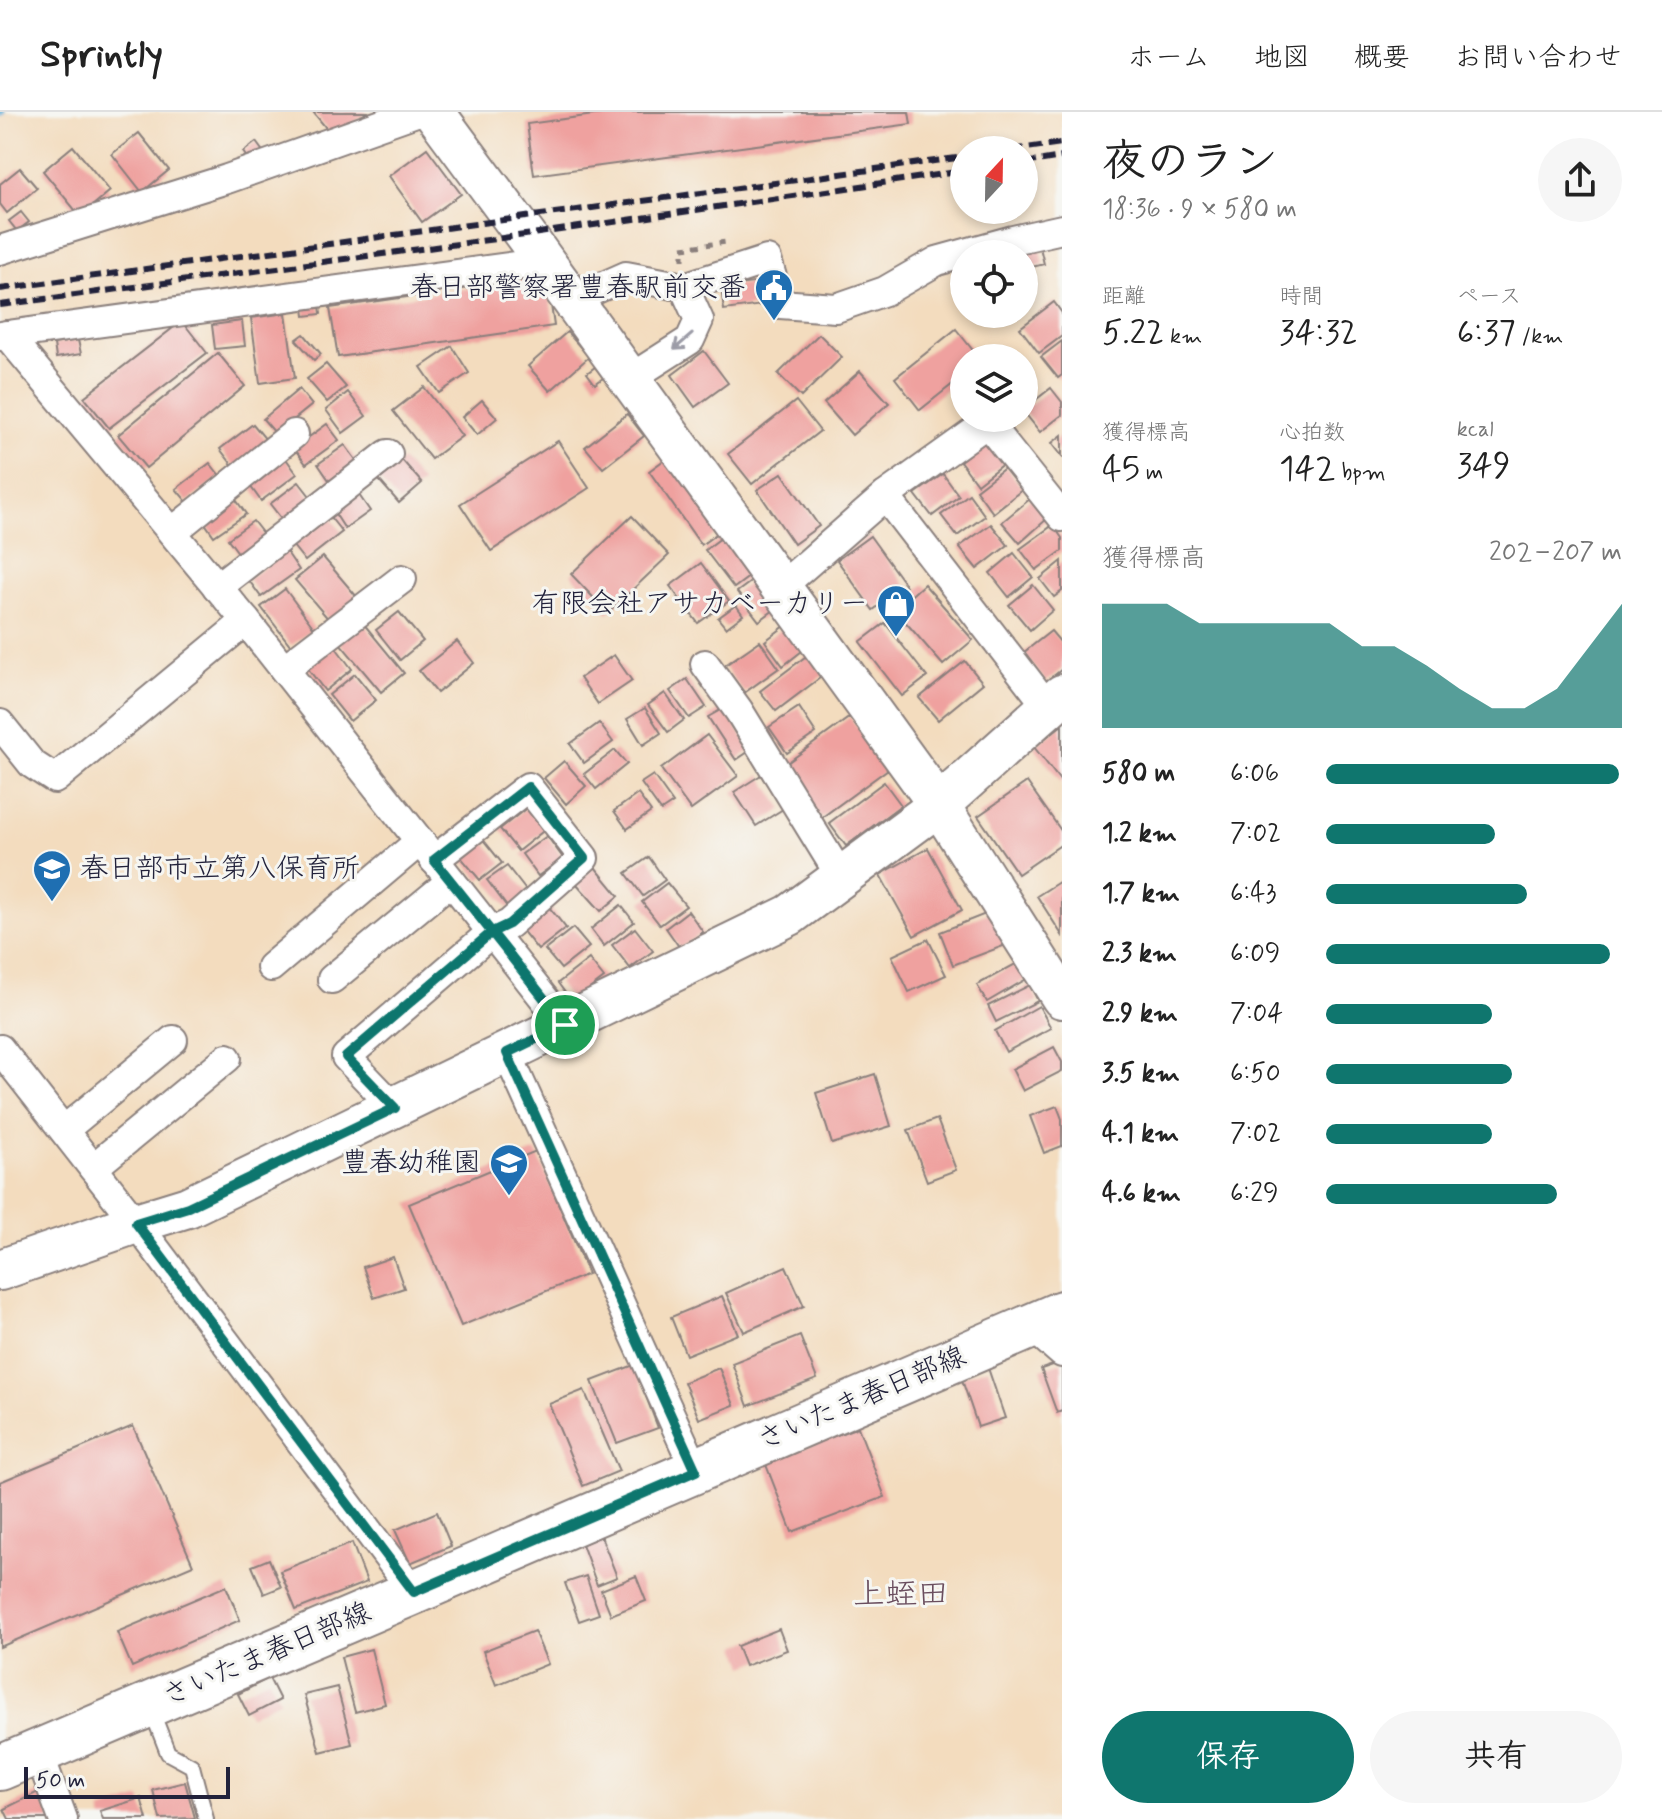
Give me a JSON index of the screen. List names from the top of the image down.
{
  "streets": {
    "main road": ["さいたま春日部線"]
  },
  "districts": ["上蛭田"],
  "places": {
    "public building": ["春日部警察署豊春駅前交番"],
    "shop": ["有限会社アサカベーカリー"],
    "school or university": ["春日部市立第八保育所", "豊春幼稚園"]
  },
  "scale_bar": "50 m",
  "north": "top",
  "page": {
    "header": "Sprintly",
    "nav": [
      "ホーム",
      "地図",
      "概要",
      "お問い合わせ"
    ],
    "heading": ["夜のラン", "18:36 · 9 × 580 m"],
    "stats": [
      ["距離", "5.22 km"],
      ["時間", "34:32"],
      ["ペース", "6:37 /km"],
      ["獲得標高", "45 m"],
      ["心拍数", "142 bpm"],
      ["kcal", "349"]
    ],
    "chart": ["獲得標高", "202–207 m"],
    "list": [
      {
        "name": "580 m",
        "note": "6:06"
      },
      {
        "name": "1.2 km",
        "note": "7:02"
      },
      {
        "name": "1.7 km",
        "note": "6:43"
      },
      {
        "name": "2.3 km",
        "note": "6:09"
      },
      {
        "name": "2.9 km",
        "note": "7:04"
      },
      {
        "name": "3.5 km",
        "note": "6:50"
      },
      {
        "name": "4.1 km",
        "note": "7:02"
      },
      {
        "name": "4.6 km",
        "note": "6:29"
      }
    ],
    "buttons": ["保存", "共有"],
    "scale": "50 m"
  }
}
